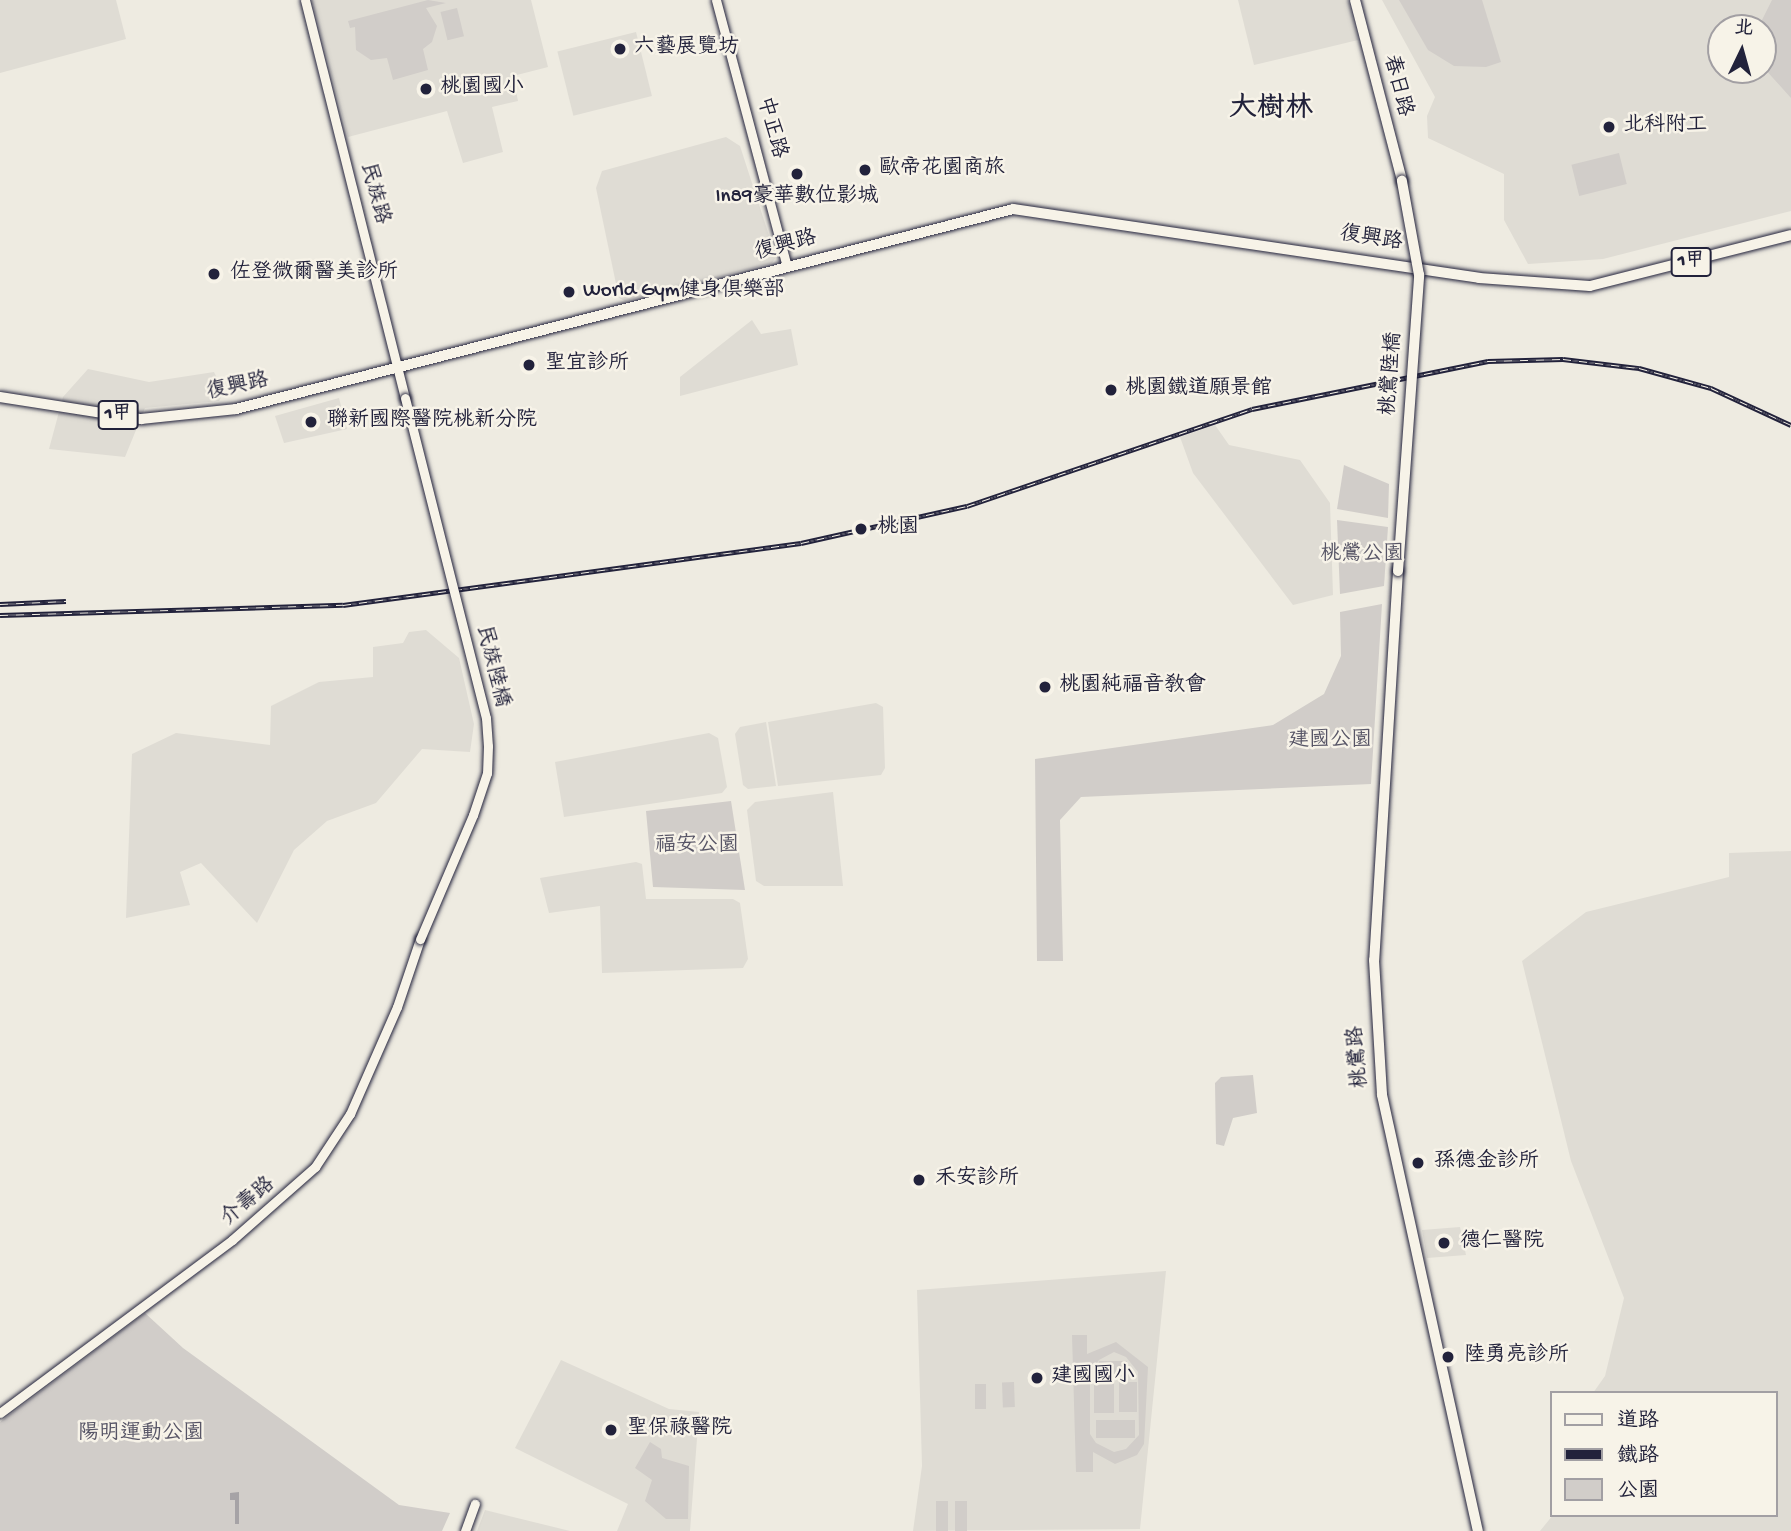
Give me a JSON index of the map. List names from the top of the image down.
{
  "streets": {
    "main road": [
      "春日路",
      "復興路",
      "1甲",
      "桃鶯陸橋",
      "桃鶯路"
    ],
    "street": [
      "中正路",
      "民族路",
      "民族陸橋",
      "介壽路"
    ]
  },
  "crossings": [
    ["春日路", "桃鶯陸橋"],
    ["中正路", "復興路"],
    ["民族路", "復興路"],
    ["民族路", "民族陸橋"],
    ["桃鶯陸橋", "桃鶯路"],
    ["民族陸橋", "介壽路"]
  ],
  "districts": ["大樹林"],
  "parks": [
    "桃鶯公園",
    "建國公園",
    "福安公園",
    "陽明運動公園"
  ],
  "places": [
    "六藝展覽坊",
    "桃園國小",
    "北科附工",
    "歐帝花園商旅",
    "In89豪華數位影城",
    "佐登微爾醫美診所",
    "World Gym健身俱樂部",
    "聖宜診所",
    "桃園鐵道願景館",
    "聯新國際醫院桃新分院",
    "桃園",
    "桃園純福音教會",
    "孫德金診所",
    "禾安診所",
    "德仁醫院",
    "陸勇亮診所",
    "建國國小",
    "聖保祿醫院"
  ],
  "legend": ["道路", "鐵路", "公園"],
  "north": "top"
}
